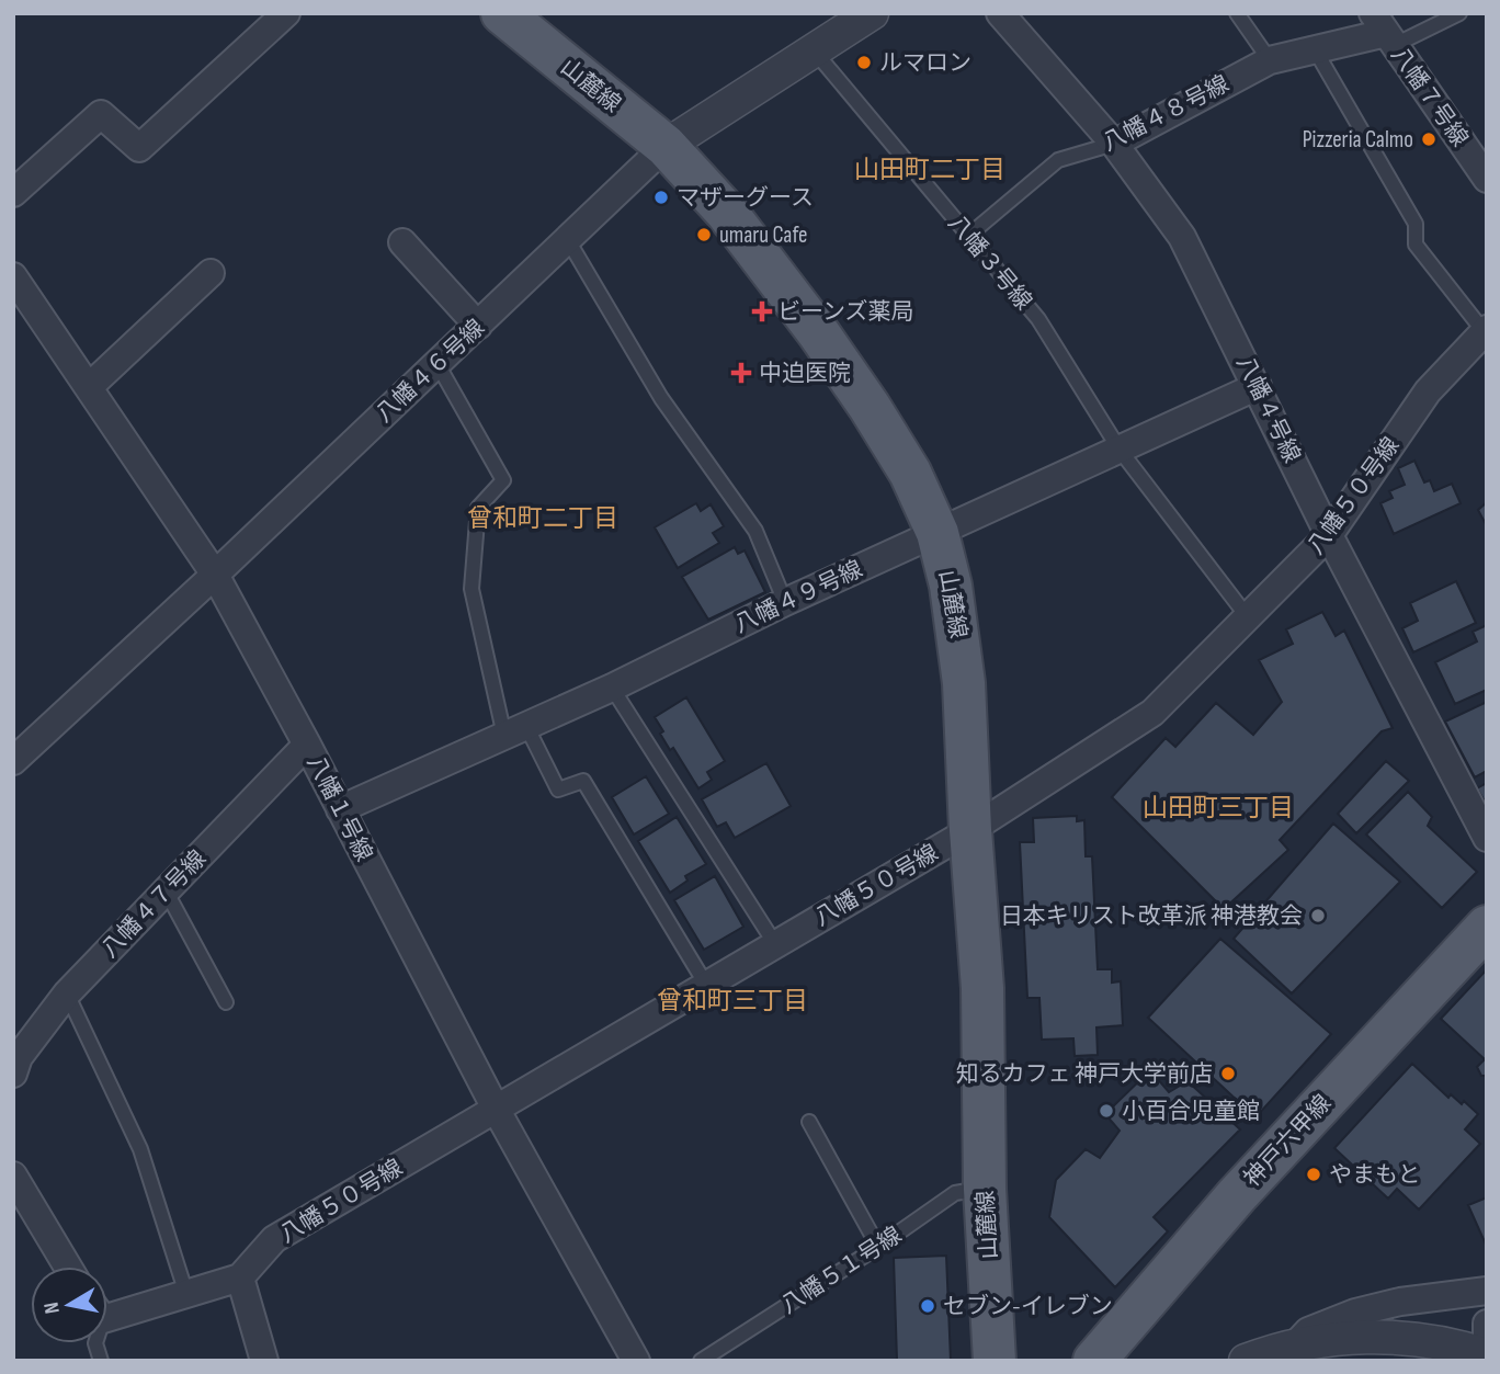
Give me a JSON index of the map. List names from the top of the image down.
{
  "streets": {
    "main road": ["山麓線", "神戸六甲線"],
    "street": [
      "八幡７号線",
      "八幡４８号線",
      "八幡４６号線",
      "八幡４号線",
      "八幡５０号線",
      "八幡４９号線",
      "八幡１号線",
      "八幡４７号線"
    ],
    "lane": ["八幡３号線", "八幡５１号線"]
  },
  "crossings": [
    ["山麓線", "八幡４６号線"],
    ["山麓線", "八幡５０号線"],
    ["山麓線", "八幡４９号線"],
    ["山麓線", "八幡５１号線"],
    ["八幡７号線", "八幡４８号線"],
    ["八幡４８号線", "八幡３号線"],
    ["八幡４８号線", "八幡４号線"],
    ["八幡３号線", "八幡４６号線"],
    ["八幡３号線", "八幡５０号線"],
    ["八幡３号線", "八幡４９号線"],
    ["八幡４６号線", "八幡１号線"],
    ["八幡４号線", "八幡５０号線"],
    ["八幡４号線", "八幡４９号線"],
    ["八幡５０号線", "八幡１号線"],
    ["八幡４９号線", "八幡１号線"],
    ["八幡１号線", "八幡４７号線"]
  ],
  "districts": [
    "山田町二丁目",
    "曾和町二丁目",
    "山田町三丁目",
    "曾和町三丁目"
  ],
  "places": {
    "other": [
      "ルマロン",
      "Pizzeria Calmo",
      "マザーグース",
      "umaru Cafe",
      "日本キリスト改革派 神港教会",
      "知るカフェ 神戸大学前店",
      "小百合児童館",
      "やまもと",
      "セブン-イレブン"
    ],
    "health": ["ビーンズ薬局", "中迫医院"]
  },
  "north": "left"
}
